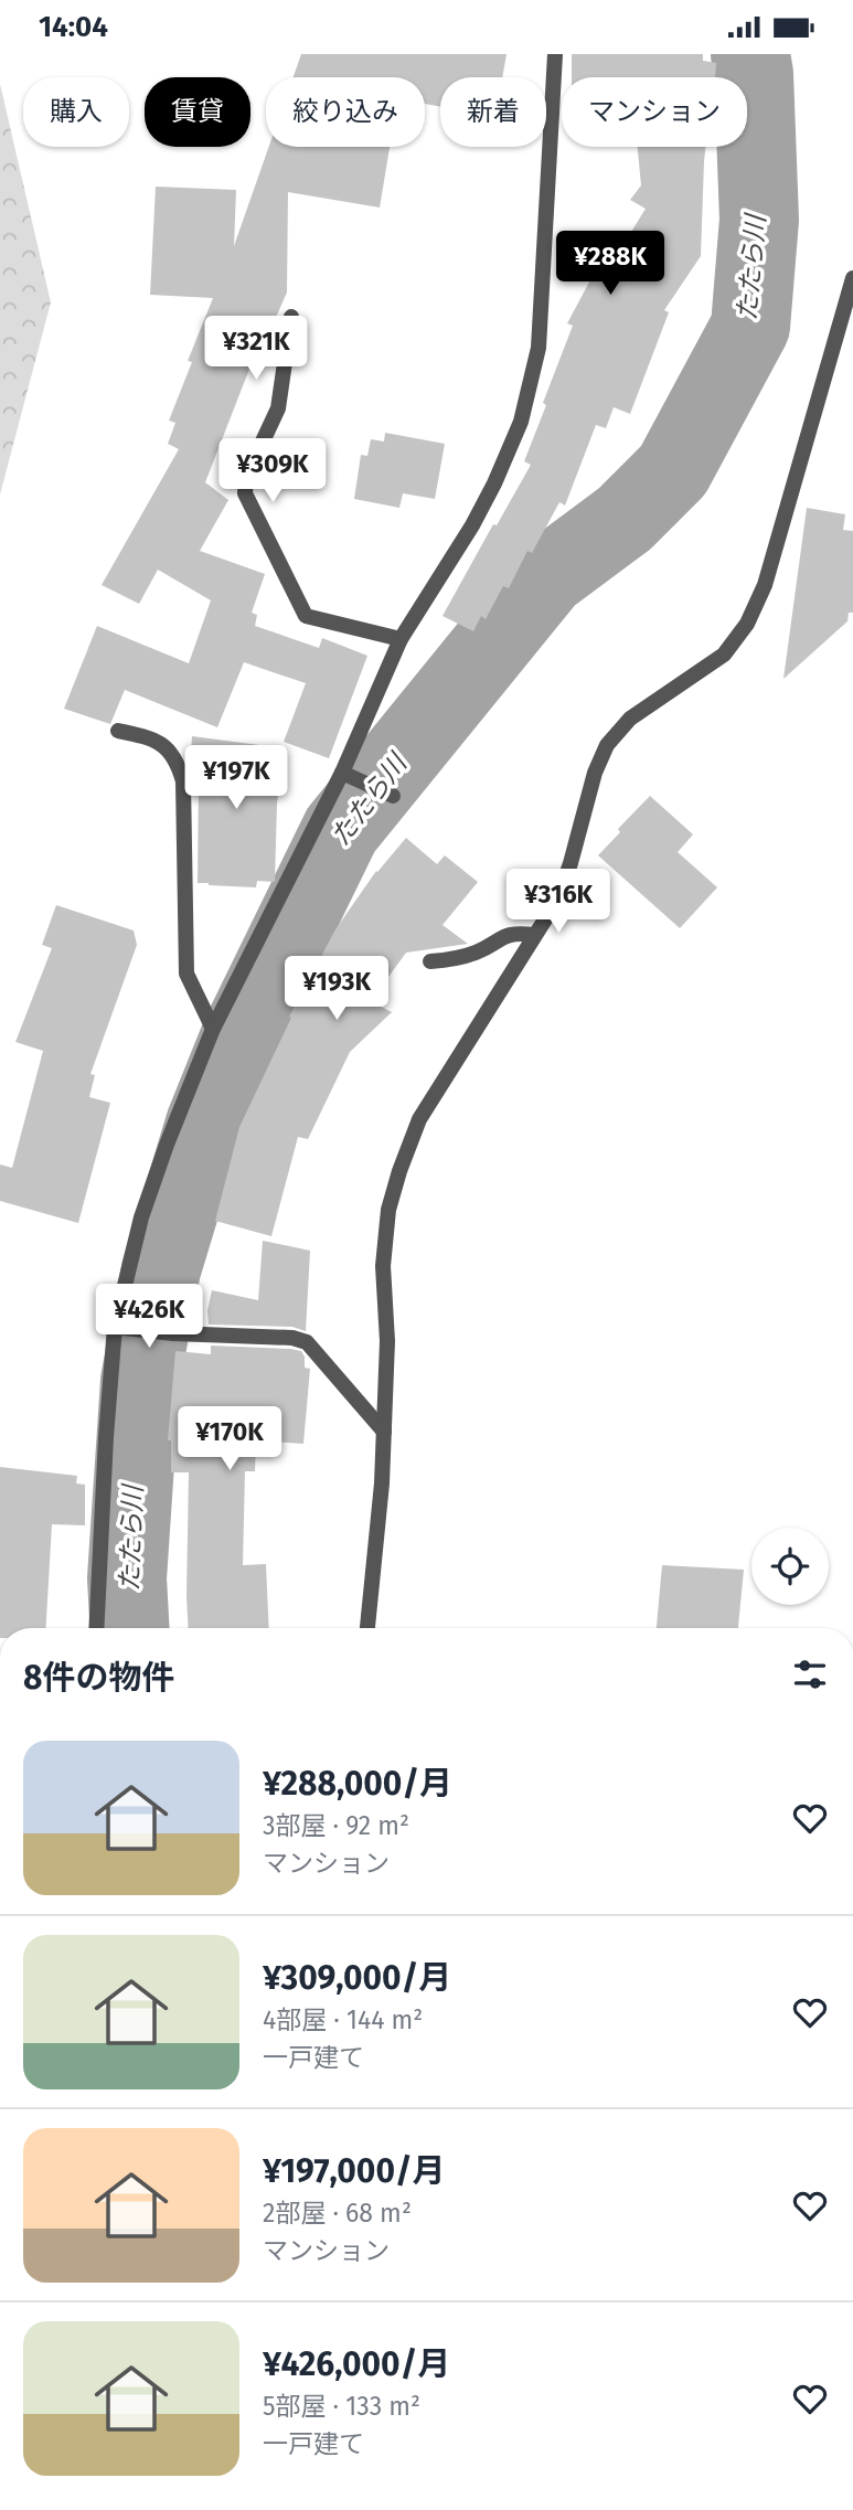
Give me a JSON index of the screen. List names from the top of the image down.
{
  "water": ["たたら川"],
  "page": {
    "status": "14:04",
    "chip": [
      "購入",
      "賃貸",
      "絞り込み",
      "新着",
      "マンション"
    ],
    "price": [
      "¥288K",
      "¥321K",
      "¥309K",
      "¥197K",
      "¥316K",
      "¥193K",
      "¥426K",
      "¥170K"
    ],
    "heading": "8件の物件",
    "list": [
      {
        "name": "¥288,000/月",
        "note": "3部屋 · 92 m² · マンション"
      },
      {
        "name": "¥309,000/月",
        "note": "4部屋 · 144 m² · 一戸建て"
      },
      {
        "name": "¥197,000/月",
        "note": "2部屋 · 68 m² · マンション"
      },
      {
        "name": "¥426,000/月",
        "note": "5部屋 · 133 m² · 一戸建て"
      }
    ]
  }
}
